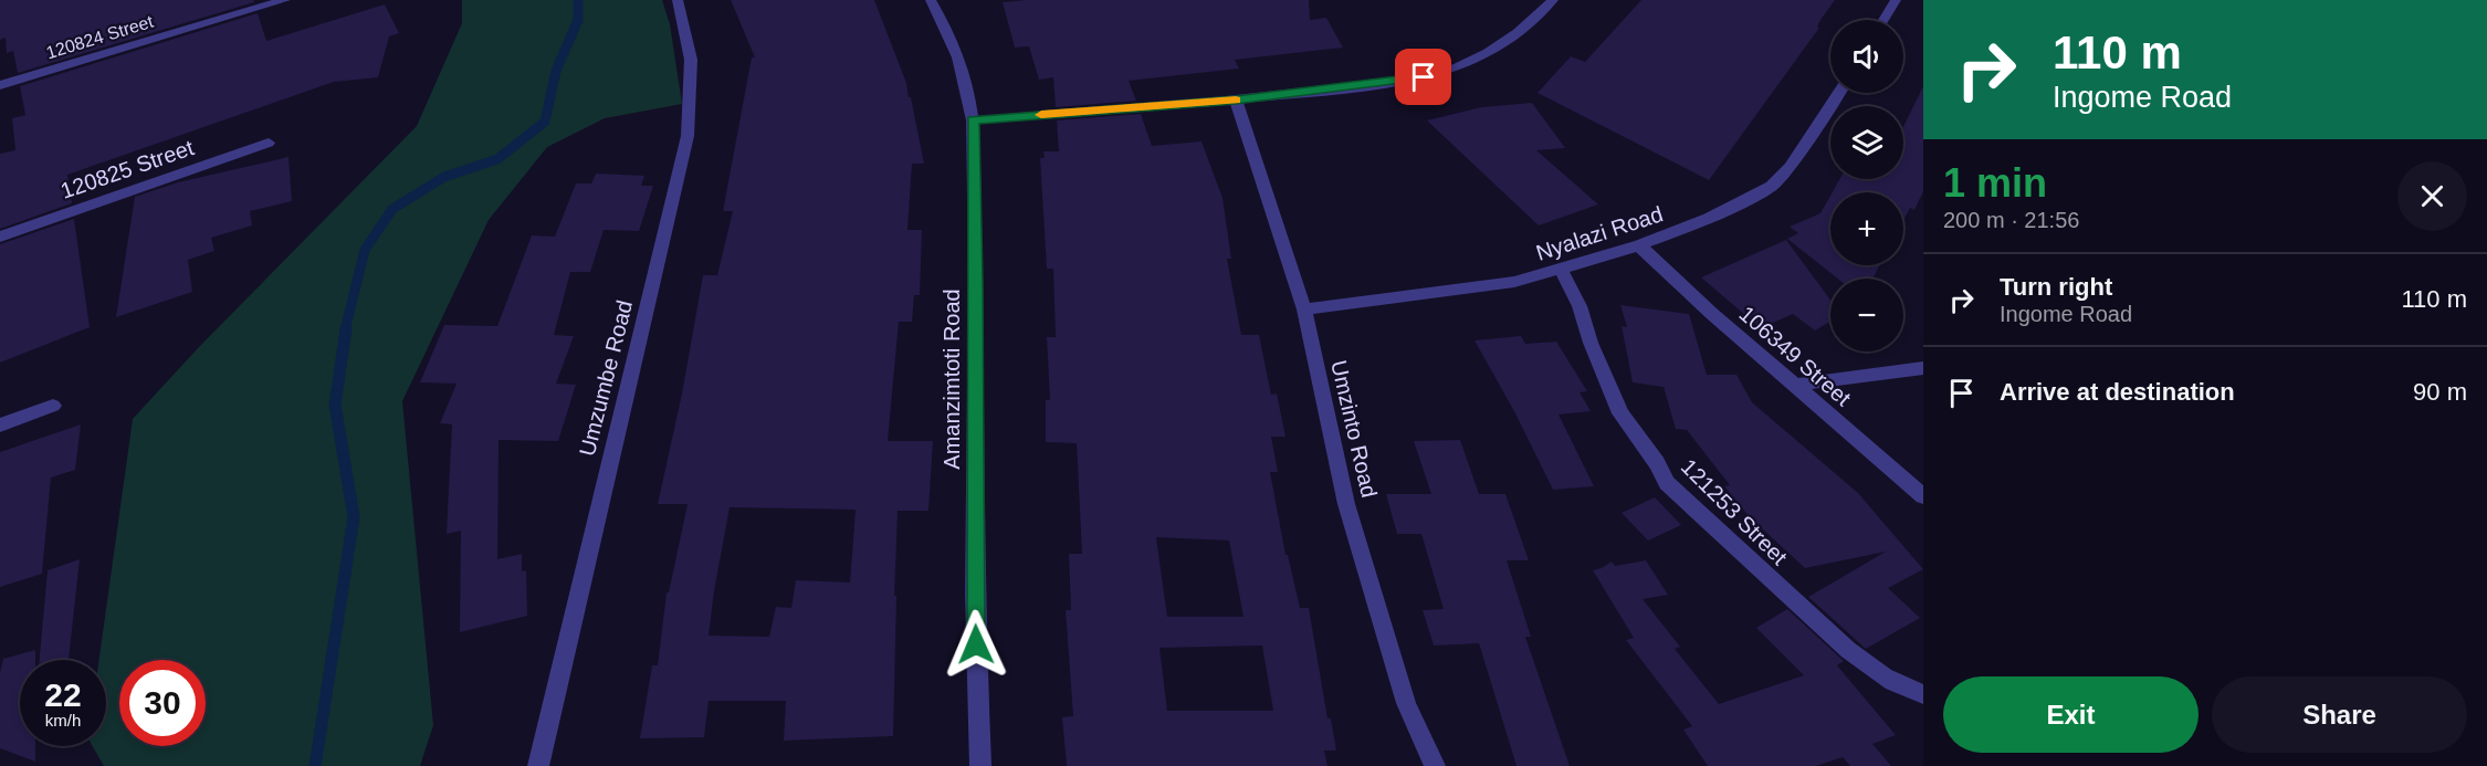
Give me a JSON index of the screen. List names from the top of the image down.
{
  "streets": {
    "street": [
      "120824 Street",
      "120825 Street",
      "Nyalazi Road",
      "106349 Street",
      "Umzumbe Road",
      "Amanzimtoti Road",
      "Umzinto Road",
      "121253 Street"
    ]
  },
  "crossings": [
    ["Nyalazi Road", "106349 Street"],
    ["Nyalazi Road", "Umzinto Road"],
    ["Nyalazi Road", "121253 Street"]
  ],
  "page": {
    "turn": ["110 m", "Ingome Road"],
    "map_buttons": ["+", "−"],
    "heading": ["1 min", "200 m · 21:56"],
    "list": [
      {
        "name": "Turn right",
        "note": "Ingome Road",
        "value": "110 m"
      },
      {
        "name": "Arrive at destination",
        "value": "90 m"
      }
    ],
    "speed": "22 km/h",
    "limit": "30",
    "buttons": ["Exit", "Share"]
  }
}
